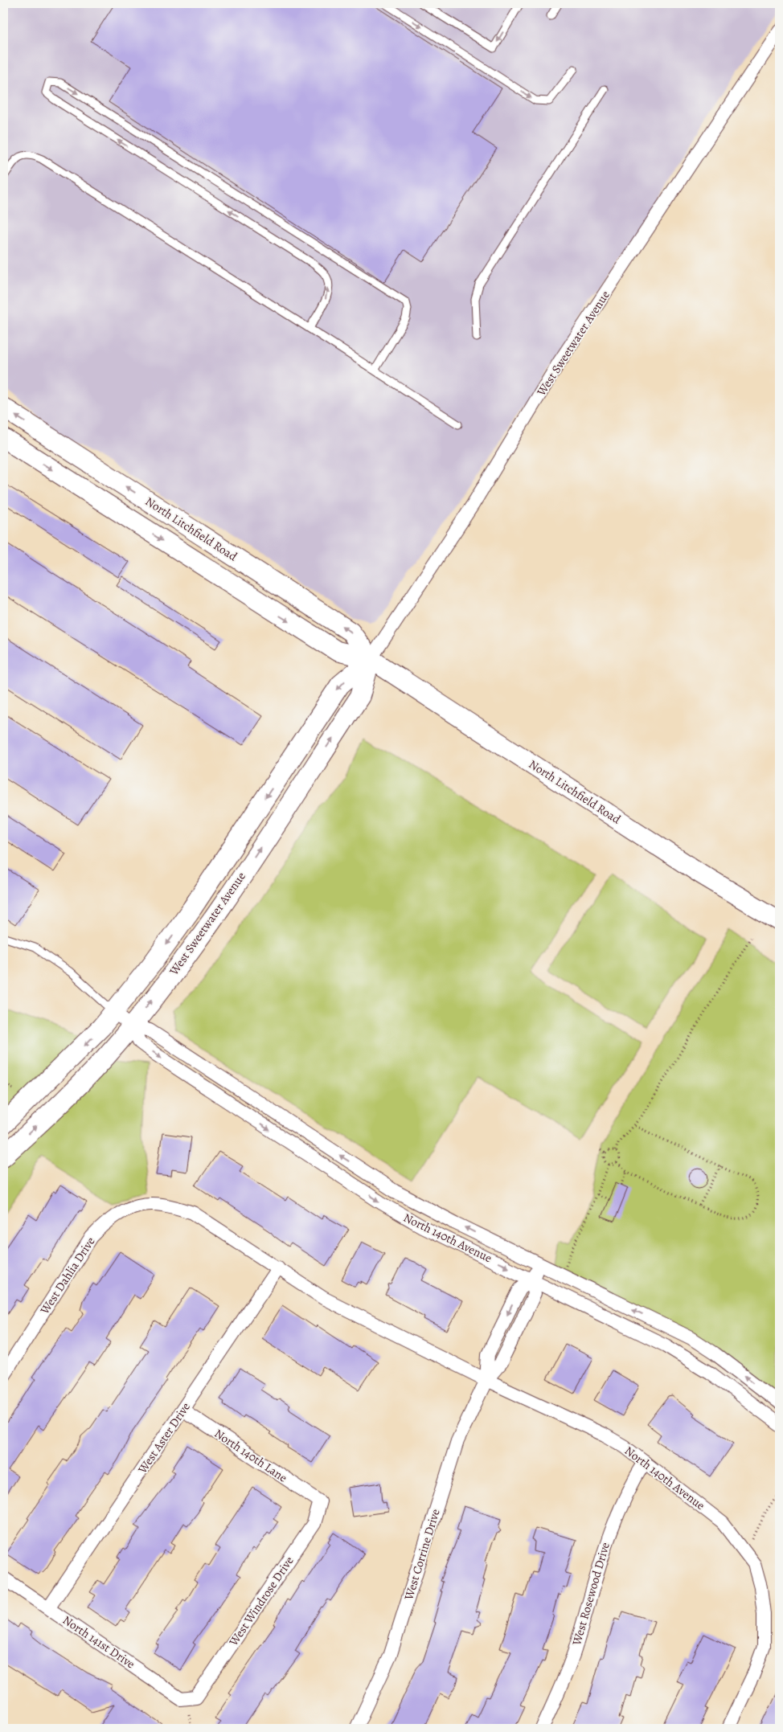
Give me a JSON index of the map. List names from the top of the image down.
{
  "streets": {
    "main road": ["West Sweetwater Avenue", "North Litchfield Road"],
    "street": [
      "North 140th Avenue",
      "West Dahlia Drive",
      "West Aster Drive",
      "North 140th Lane",
      "West Corrine Drive",
      "West Rosewood Drive",
      "West Windrose Drive",
      "North 141st Drive"
    ]
  },
  "crossings": [
    ["West Sweetwater Avenue", "North Litchfield Road"],
    ["West Sweetwater Avenue", "North 140th Avenue"],
    ["North 140th Avenue", "West Dahlia Drive"],
    ["North 140th Avenue", "West Aster Drive"],
    ["North 140th Avenue", "West Corrine Drive"],
    ["North 140th Avenue", "West Rosewood Drive"],
    ["West Aster Drive", "North 140th Lane"],
    ["West Aster Drive", "North 141st Drive"],
    ["North 140th Lane", "West Windrose Drive"],
    ["West Windrose Drive", "North 141st Drive"]
  ]
}
